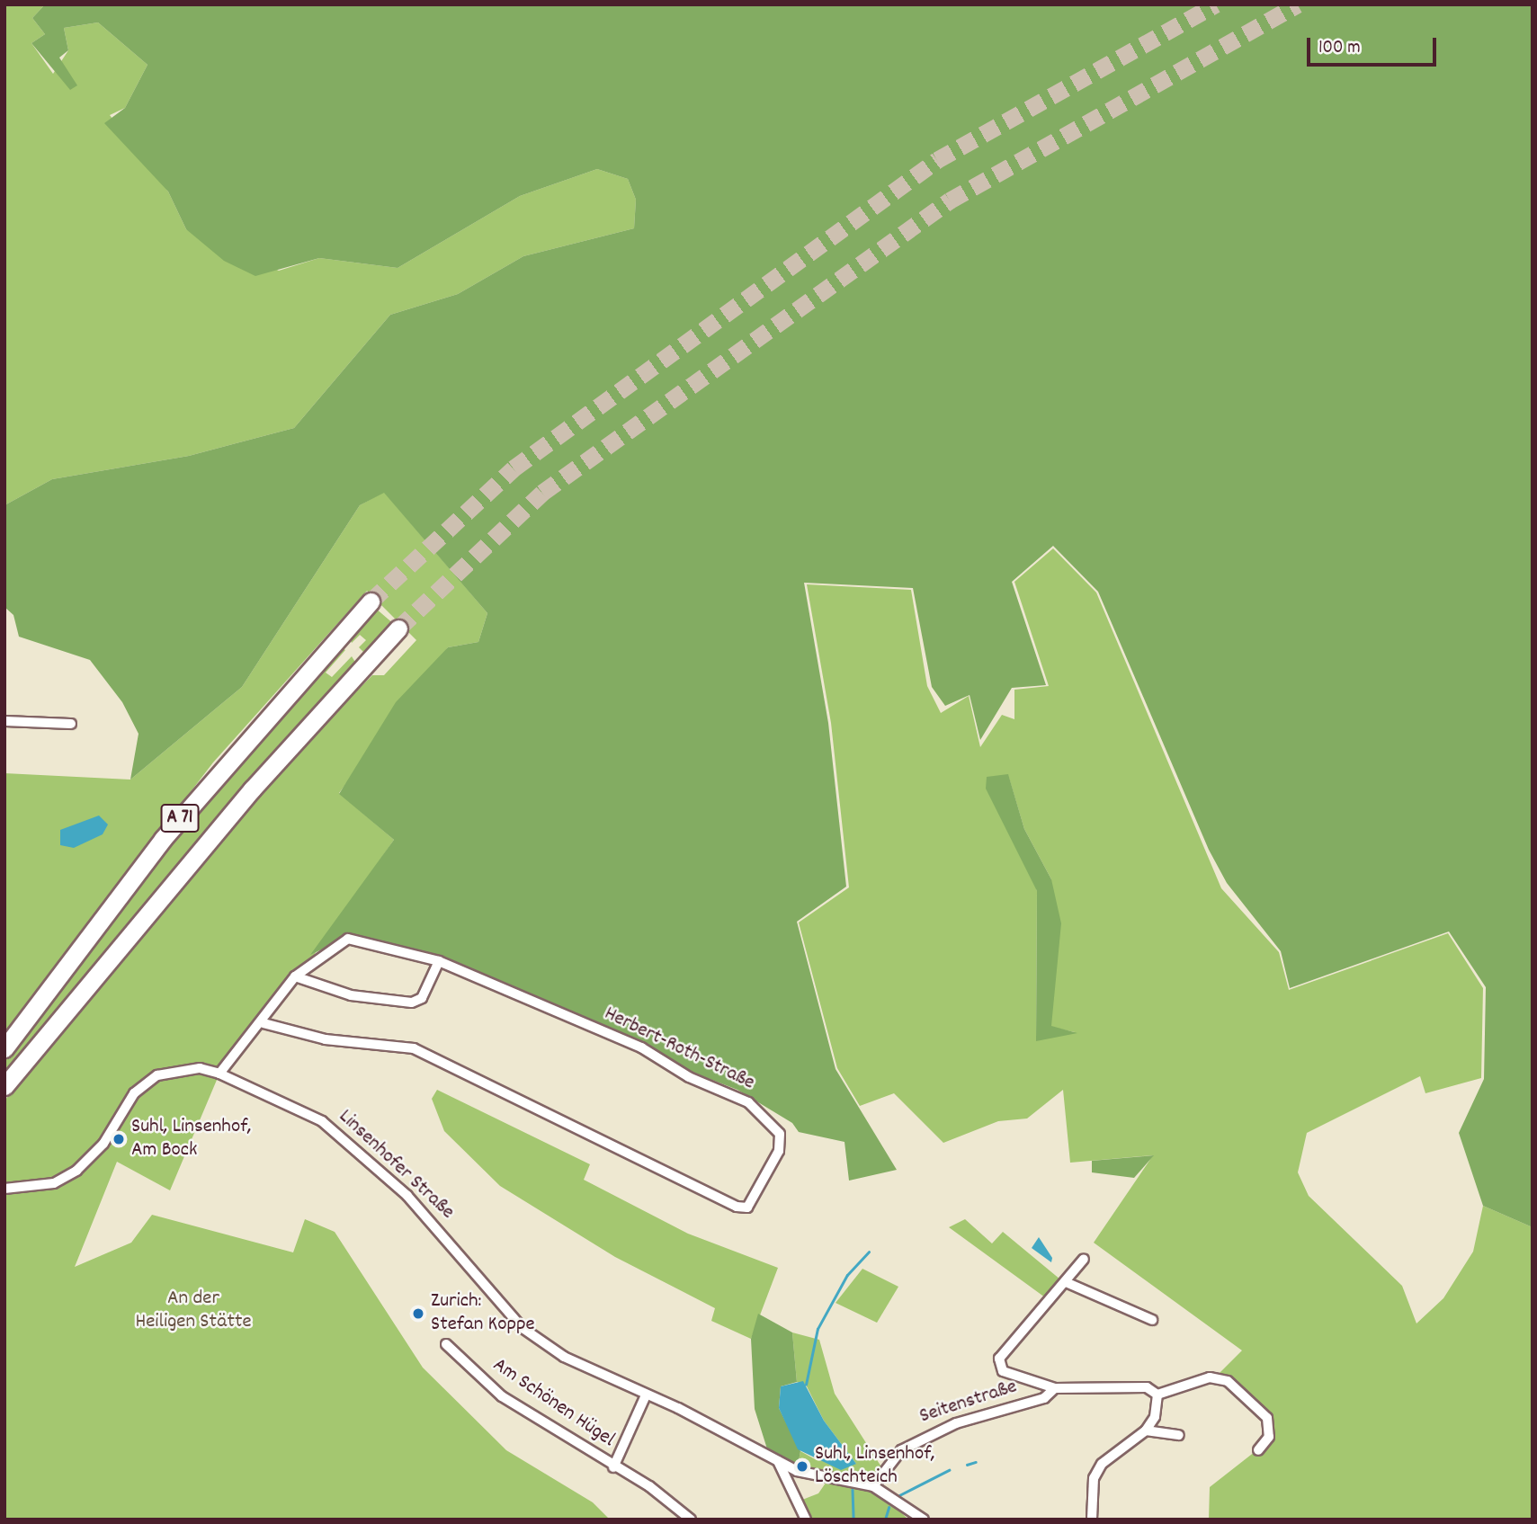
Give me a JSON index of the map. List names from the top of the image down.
{
  "streets": {
    "highway": ["A 71"],
    "street": [
      "Herbert-Roth-Straße",
      "Linsenhofer Straße",
      "Seitenstraße",
      "Am Schönen Hügel"
    ]
  },
  "crossings": [
    ["Herbert-Roth-Straße", "Linsenhofer Straße"],
    ["Linsenhofer Straße", "Seitenstraße"],
    ["Linsenhofer Straße", "Am Schönen Hügel"]
  ],
  "parks": ["An der Heiligen Stätte"],
  "places": ["Suhl, Linsenhof, Am Bock", "Zurich: Stefan Koppe", "Suhl, Linsenhof, Löschteich"],
  "scale_bar": "100 m"
}
